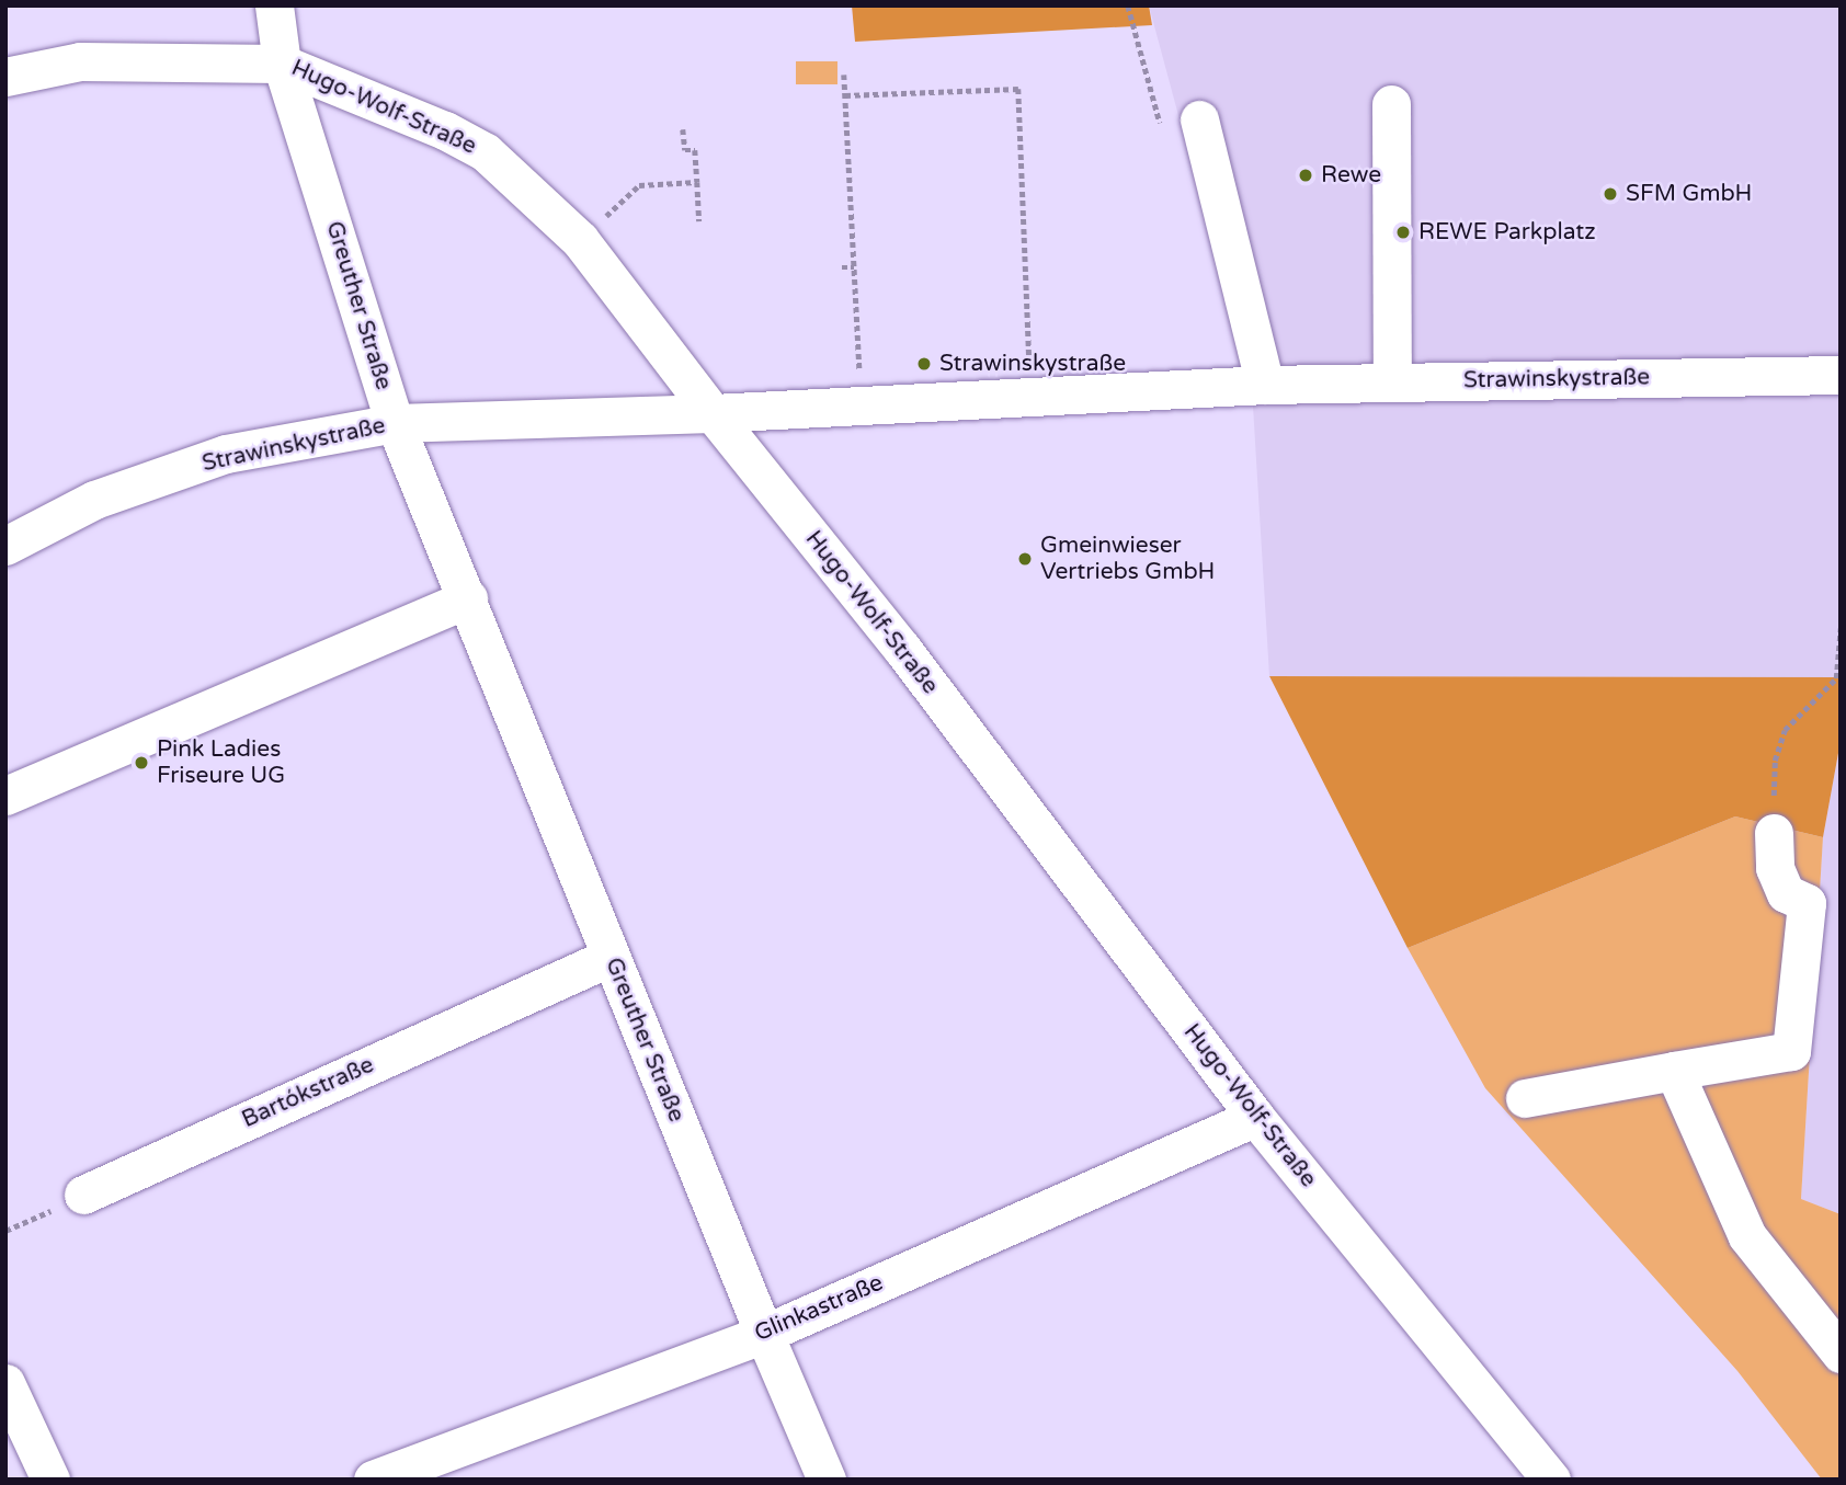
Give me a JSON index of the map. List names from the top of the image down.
{
  "streets": {
    "street": [
      "Hugo-Wolf-Straße",
      "Greuther Straße",
      "Strawinskystraße",
      "Bartókstraße",
      "Glinkastraße"
    ]
  },
  "crossings": [
    ["Hugo-Wolf-Straße", "Greuther Straße"],
    ["Hugo-Wolf-Straße", "Strawinskystraße"],
    ["Hugo-Wolf-Straße", "Glinkastraße"],
    ["Greuther Straße", "Strawinskystraße"],
    ["Greuther Straße", "Bartókstraße"],
    ["Greuther Straße", "Glinkastraße"]
  ],
  "places": [
    "Rewe",
    "SFM GmbH",
    "REWE Parkplatz",
    "Strawinskystraße",
    "Gmeinwieser Vertriebs GmbH",
    "Pink Ladies Friseure UG"
  ]
}
